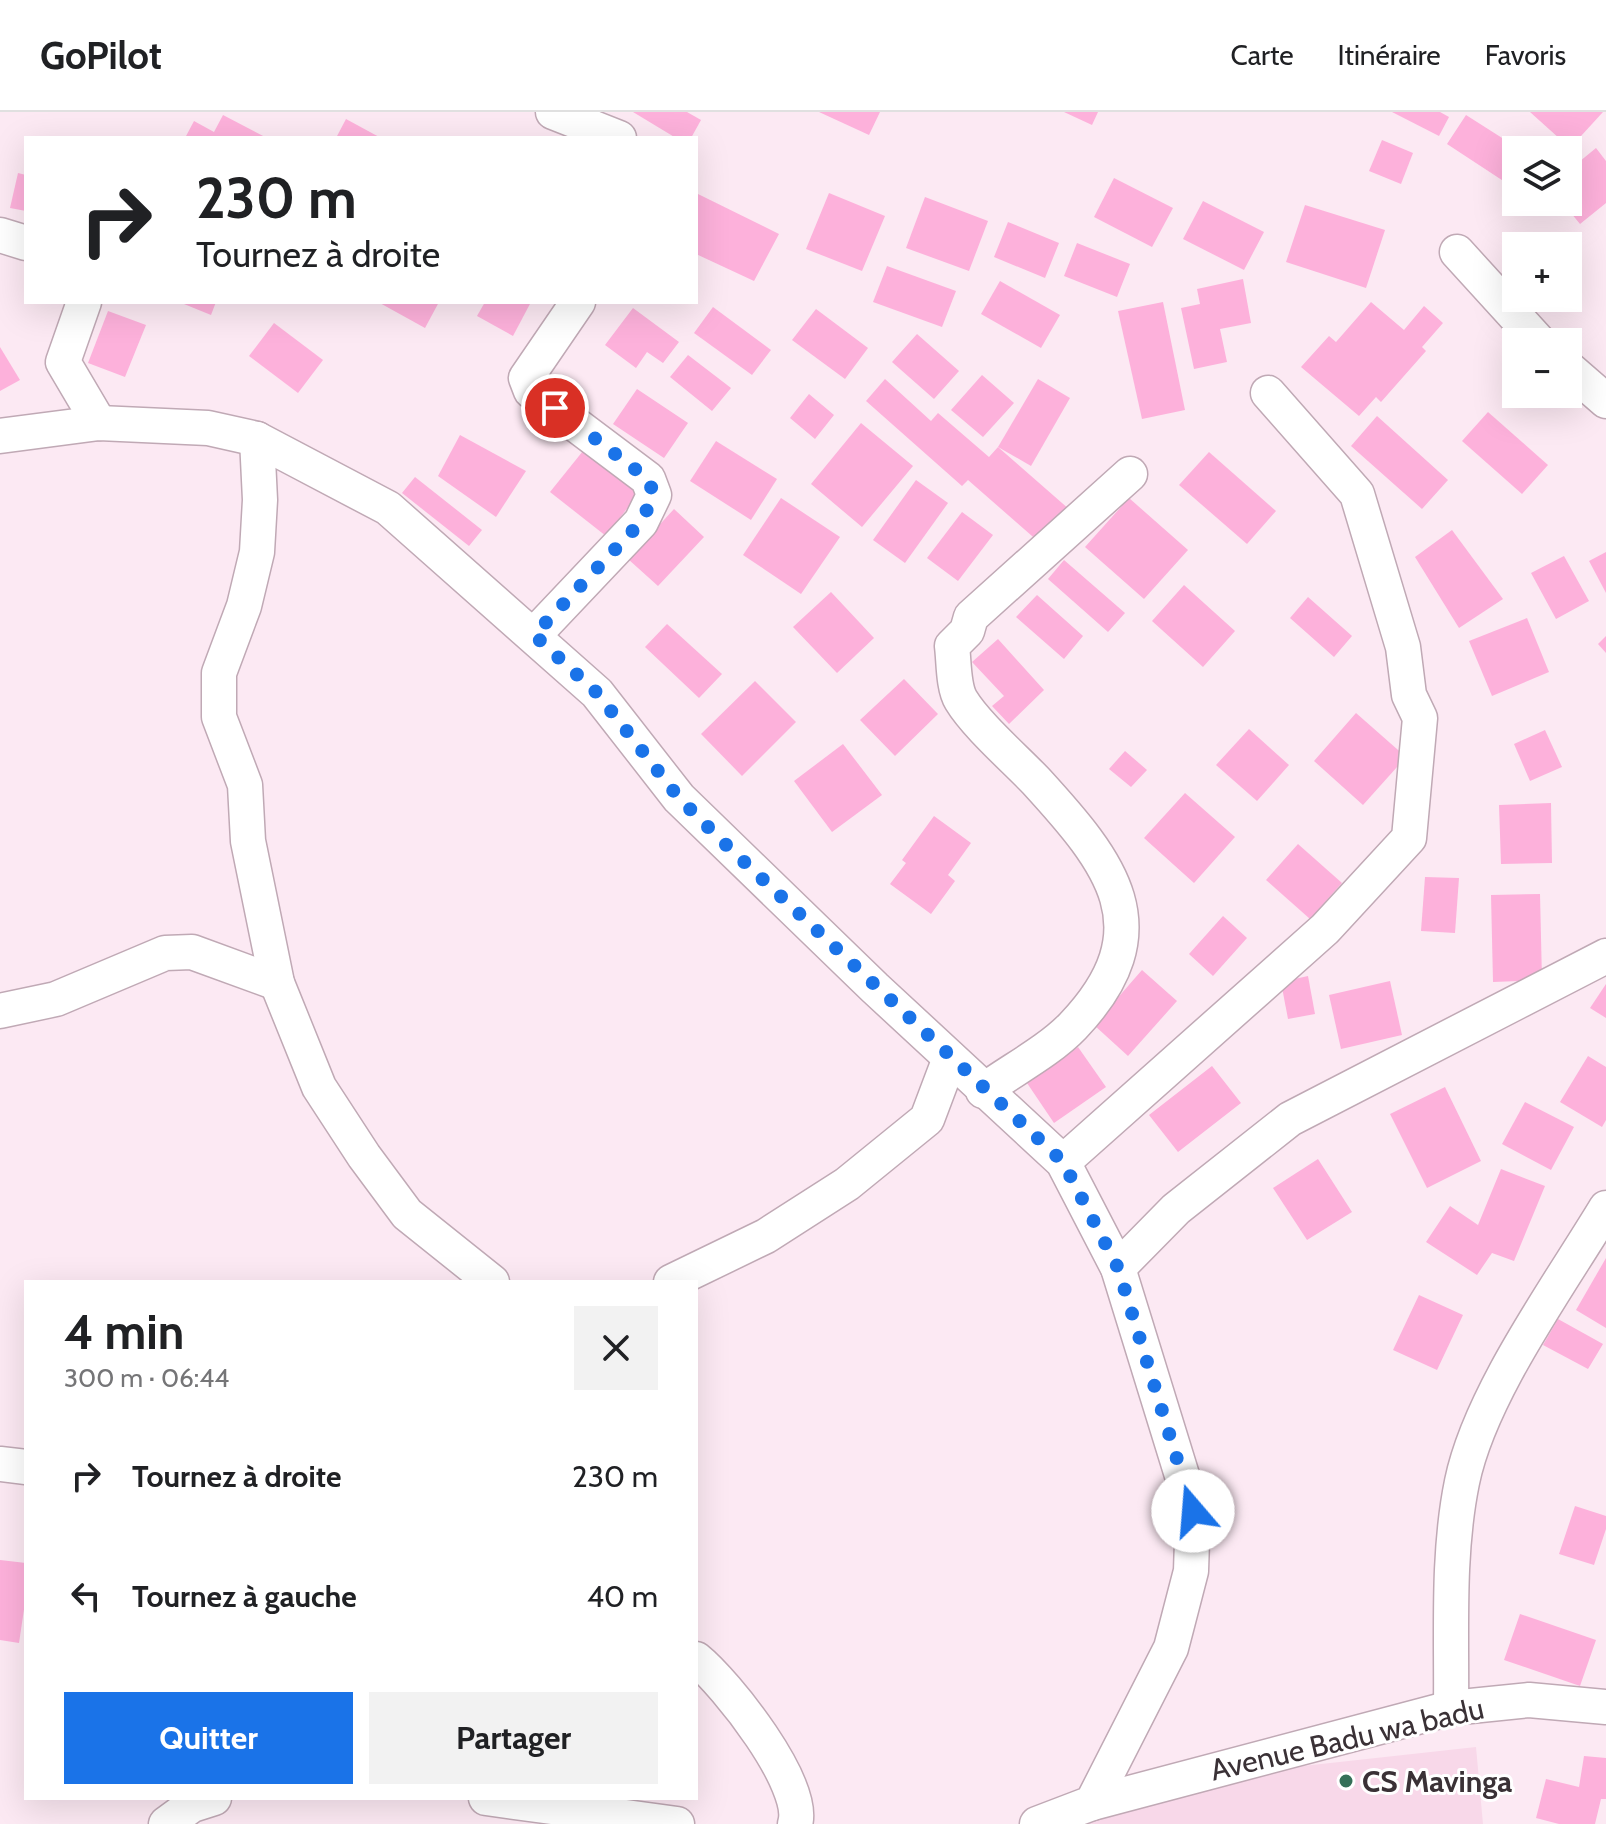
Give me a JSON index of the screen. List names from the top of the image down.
{
  "streets": {
    "street": ["Avenue Badu wa badu"]
  },
  "places": ["CS Mavinga"],
  "page": {
    "header": "GoPilot",
    "nav": ["Carte", "Itinéraire", "Favoris"],
    "map_buttons": ["+", "−"],
    "turn": ["230 m", "Tournez à droite"],
    "heading": ["4 min", "300 m · 06:44"],
    "list": [
      {
        "name": "Tournez à droite",
        "value": "230 m"
      },
      {
        "name": "Tournez à gauche",
        "value": "40 m"
      }
    ],
    "buttons": ["Quitter", "Partager"]
  }
}
